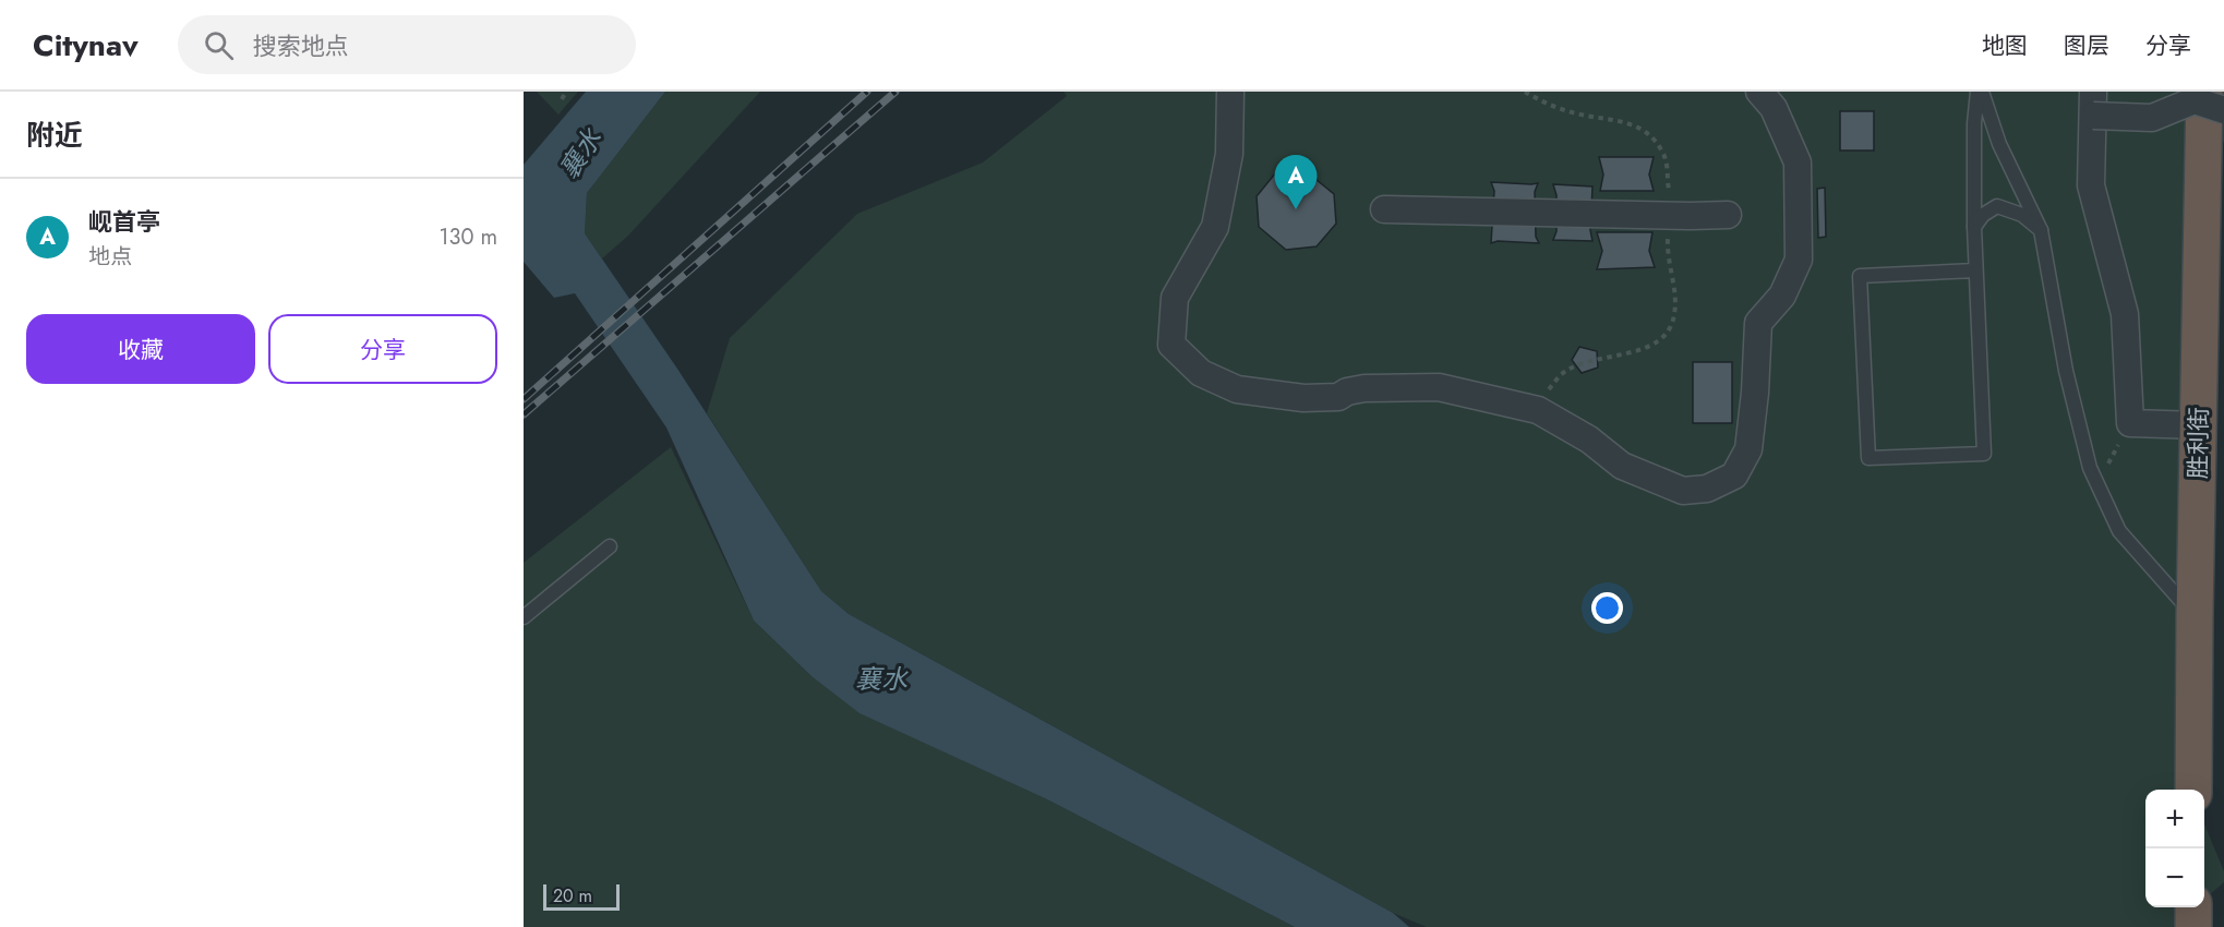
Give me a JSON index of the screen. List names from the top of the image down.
{
  "streets": {
    "highway": ["胜利街"]
  },
  "water": ["襄水"],
  "scale_bar": "20 m",
  "page": {
    "header": "Citynav",
    "search": "搜索地点",
    "nav": ["地图", "图层", "分享"],
    "heading": "附近",
    "pins": "A",
    "list": [
      {
        "mark": "A",
        "name": "岘首亭",
        "note": "地点",
        "value": "130 m"
      }
    ],
    "buttons": ["收藏", "分享"],
    "map_buttons": ["+", "−"],
    "scale": "20 m"
  }
}
